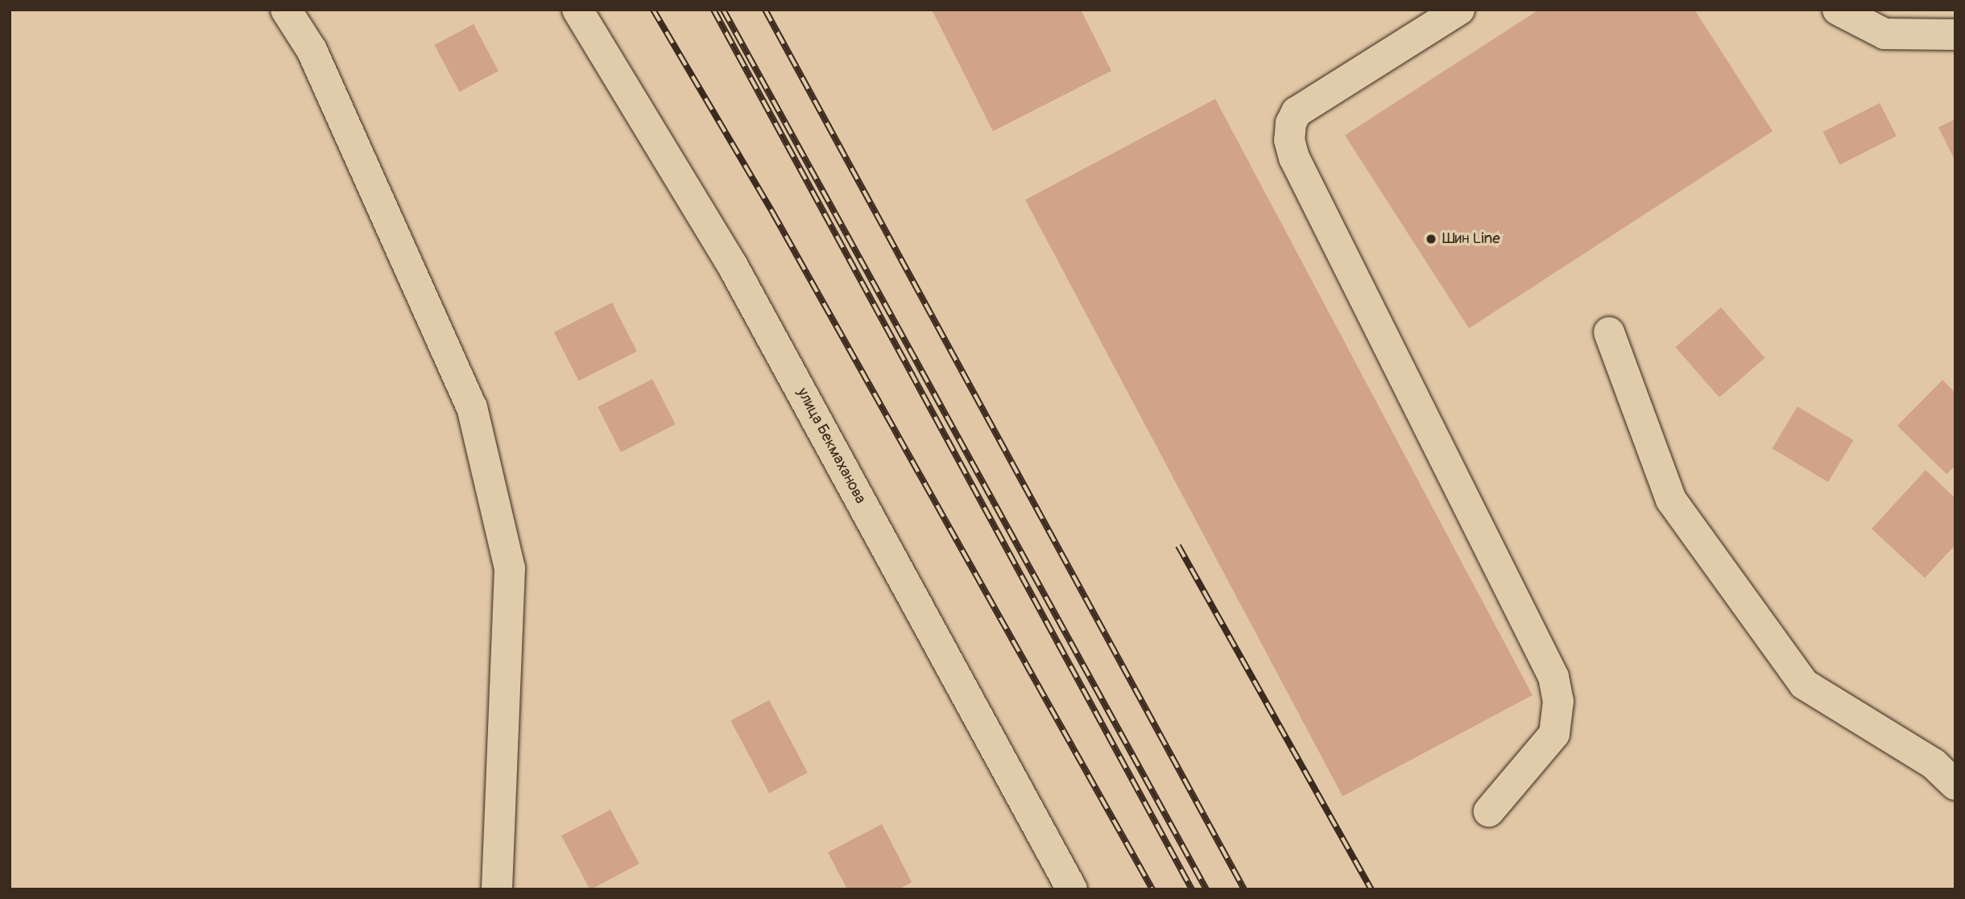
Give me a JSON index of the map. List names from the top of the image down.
{
  "streets": {
    "street": ["улица Бекмаханова"]
  },
  "places": ["Шин Line"]
}
